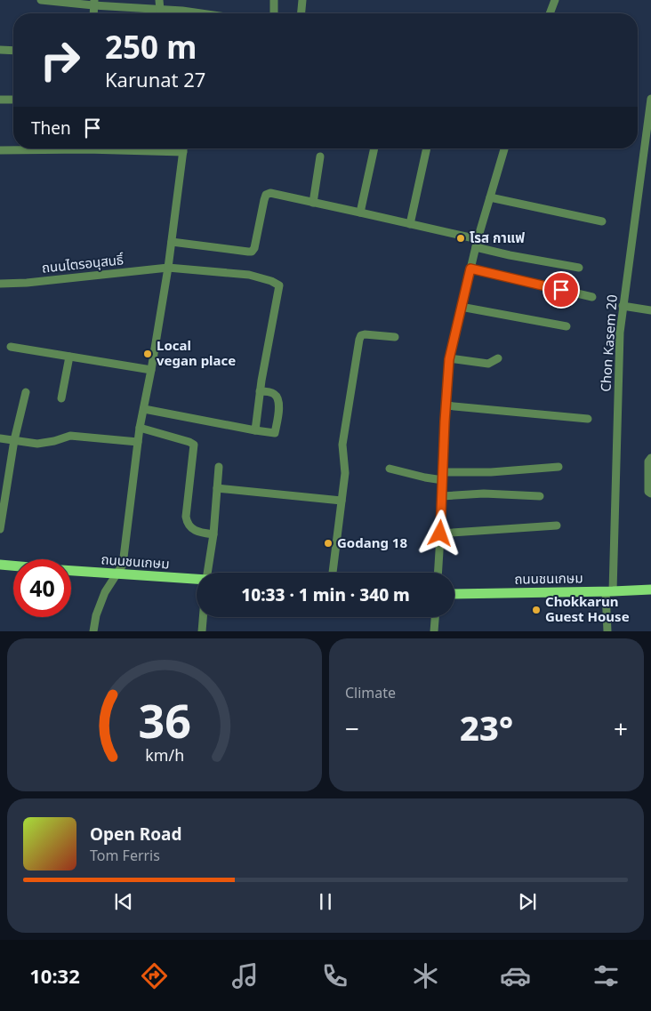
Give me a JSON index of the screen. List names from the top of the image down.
{
  "streets": {
    "main road": ["ถนนชนเกษม"],
    "street": ["ถนนไตรอนุสนธิ์", "Chon Kasem 20"]
  },
  "crossings": [
    ["Chon Kasem 20", "ถนนชนเกษม"]
  ],
  "places": [
    "โรส กาแฟ",
    "Local vegan place",
    "Godang 18",
    "Chokkarun Guest House"
  ],
  "page": {
    "turn": ["250 m", "Karunat 27"],
    "then": "Then",
    "limit": "40",
    "trip": "10:33 · 1 min · 340 m",
    "tile": "Climate",
    "heat": ["−", "23°", "+"],
    "song": ["Open Road", "Tom Ferris"],
    "tabs": "10:32",
    "gauge": ["36", "km/h"]
  }
}
